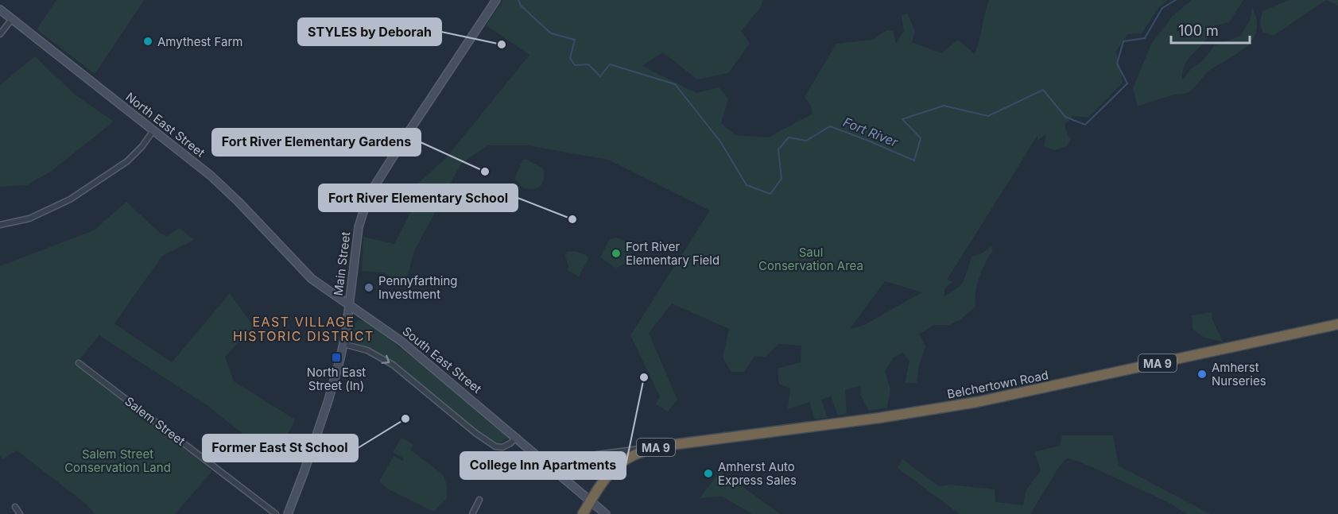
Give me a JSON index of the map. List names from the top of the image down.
{
  "streets": {
    "highway": ["MA 9", "Belchertown Road"],
    "main road": ["North East Street", "Main Street", "South East Street"],
    "street": ["Salem Street"]
  },
  "crossings": [
    ["North East Street", "Main Street"],
    ["North East Street", "South East Street"],
    ["Main Street", "South East Street"],
    ["South East Street", "MA 9"],
    ["South East Street", "Belchertown Road"],
    ["MA 9", "Belchertown Road"]
  ],
  "districts": ["EAST VILLAGE HISTORIC DISTRICT"],
  "water": ["Fort River"],
  "parks": ["Saul Conservation Area", "Salem Street Conservation Land"],
  "places": {
    "other": [
      "Amythest Farm",
      "STYLES by Deborah",
      "Fort River Elementary Gardens",
      "Fort River Elementary School",
      "Fort River Elementary Field",
      "Pennyfarthing Investment",
      "Amherst Nurseries",
      "College Inn Apartments",
      "Former East St School",
      "Amherst Auto Express Sales"
    ],
    "transit": ["North East Street (In)"]
  },
  "scale_bar": "100 m"
}
